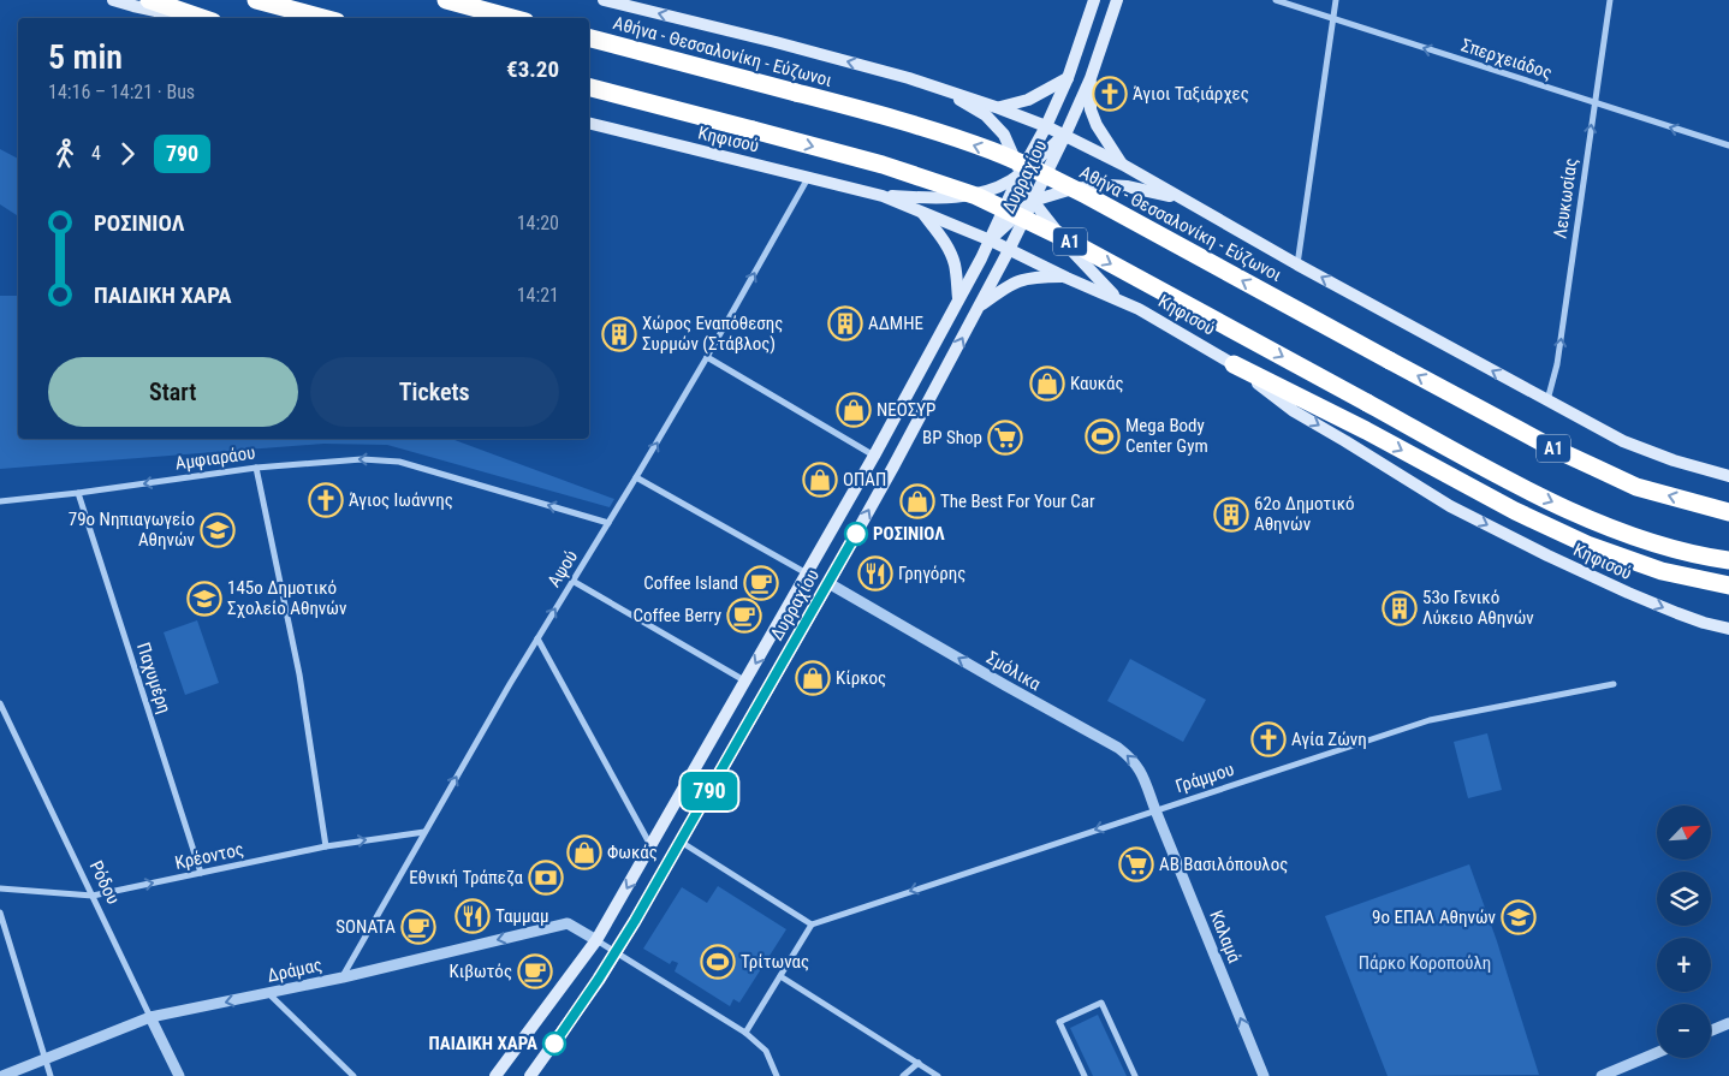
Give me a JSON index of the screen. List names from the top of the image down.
{
  "streets": {
    "highway": ["Αθήνα - Θεσσαλονίκη - Εύζωνοι", "Α1"],
    "main road": ["Κηφισού", "Δυρραχίου"],
    "street": [
      "Σπερχειάδος",
      "Λευκωσίας",
      "Αμφιαράου",
      "Αψού",
      "Σμόλικα",
      "Παχυμέρη",
      "Γράμμου",
      "Κρέοντος",
      "Ρόδου",
      "Καλαμά",
      "Δράμας"
    ]
  },
  "crossings": [
    ["Σπερχειάδος", "Λευκωσίας"],
    ["Κηφισού", "Δυρραχίου"],
    ["Κηφισού", "Αψού"],
    ["Δυρραχίου", "Σμόλικα"],
    ["Δυρραχίου", "Δράμας"],
    ["Αμφιαράου", "Αψού"],
    ["Αμφιαράου", "Παχυμέρη"],
    ["Αψού", "Κρέοντος"],
    ["Αψού", "Δράμας"],
    ["Σμόλικα", "Γράμμου"],
    ["Σμόλικα", "Καλαμά"],
    ["Παχυμέρη", "Κρέοντος"],
    ["Γράμμου", "Καλαμά"],
    ["Κρέοντος", "Ρόδου"],
    ["Ρόδου", "Δράμας"]
  ],
  "one_way": [
    "Σπερχειάδος",
    "Κηφισού",
    "Λευκωσίας",
    "Αμφιαράου",
    "Αψού",
    "Σμόλικα",
    "Γράμμου",
    "Κρέοντος",
    "Καλαμά",
    "Δράμας"
  ],
  "parks": ["Πάρκο Κοροπούλη"],
  "places": {
    "church": ["Άγιοι Ταξιάρχες", "Άγιος Ιωάννης", "Αγία Ζώνη"],
    "building": [
      "ΑΔΜΗΕ",
      "Χώρος Εναπόθεσης Συρμών (Στάβλος)",
      "62ο Δημοτικό Αθηνών",
      "53ο Γενικό Λύκειο Αθηνών"
    ],
    "shop": [
      "Καυκάς",
      "ΝΕΟΣΥΡ",
      "ΟΠΑΠ",
      "The Best For Your Car",
      "Κίρκος",
      "Φωκάς"
    ],
    "sports": ["Mega Body Center Gym", "Τρίτωνας"],
    "supermarket": ["BP Shop", "ΑΒ Βασιλόπουλος"],
    "school or university": ["79ο Νηπιαγωγείο Αθηνών", "145ο Δημοτικό Σχολείο Αθηνών", "9ο ΕΠΑΛ Αθηνών"],
    "other": ["ΡΟΣΙΝΙΟΛ", "ΠΑΙΔΙΚΗ ΧΑΡΑ"],
    "restaurant": ["Γρηγόρης", "Ταμμαμ"],
    "cafe": [
      "Coffee Island",
      "Coffee Berry",
      "SONATA",
      "Κιβωτός"
    ],
    "bank": ["Εθνική Τράπεζα"]
  },
  "lines": ["bus line 790"],
  "north": "top right",
  "page": {
    "on_map": "790",
    "heading": ["5 min", "14:16 – 14:21 · Bus", "€3.20"],
    "legs": ["4", "790"],
    "list": [
      {
        "name": "ΡΟΣΙΝΙΟΛ",
        "value": "14:20"
      },
      {
        "name": "ΠΑΙΔΙΚΗ ΧΑΡΑ",
        "value": "14:21"
      }
    ],
    "buttons": ["Start", "Tickets"],
    "map_buttons": ["+", "−"]
  }
}
